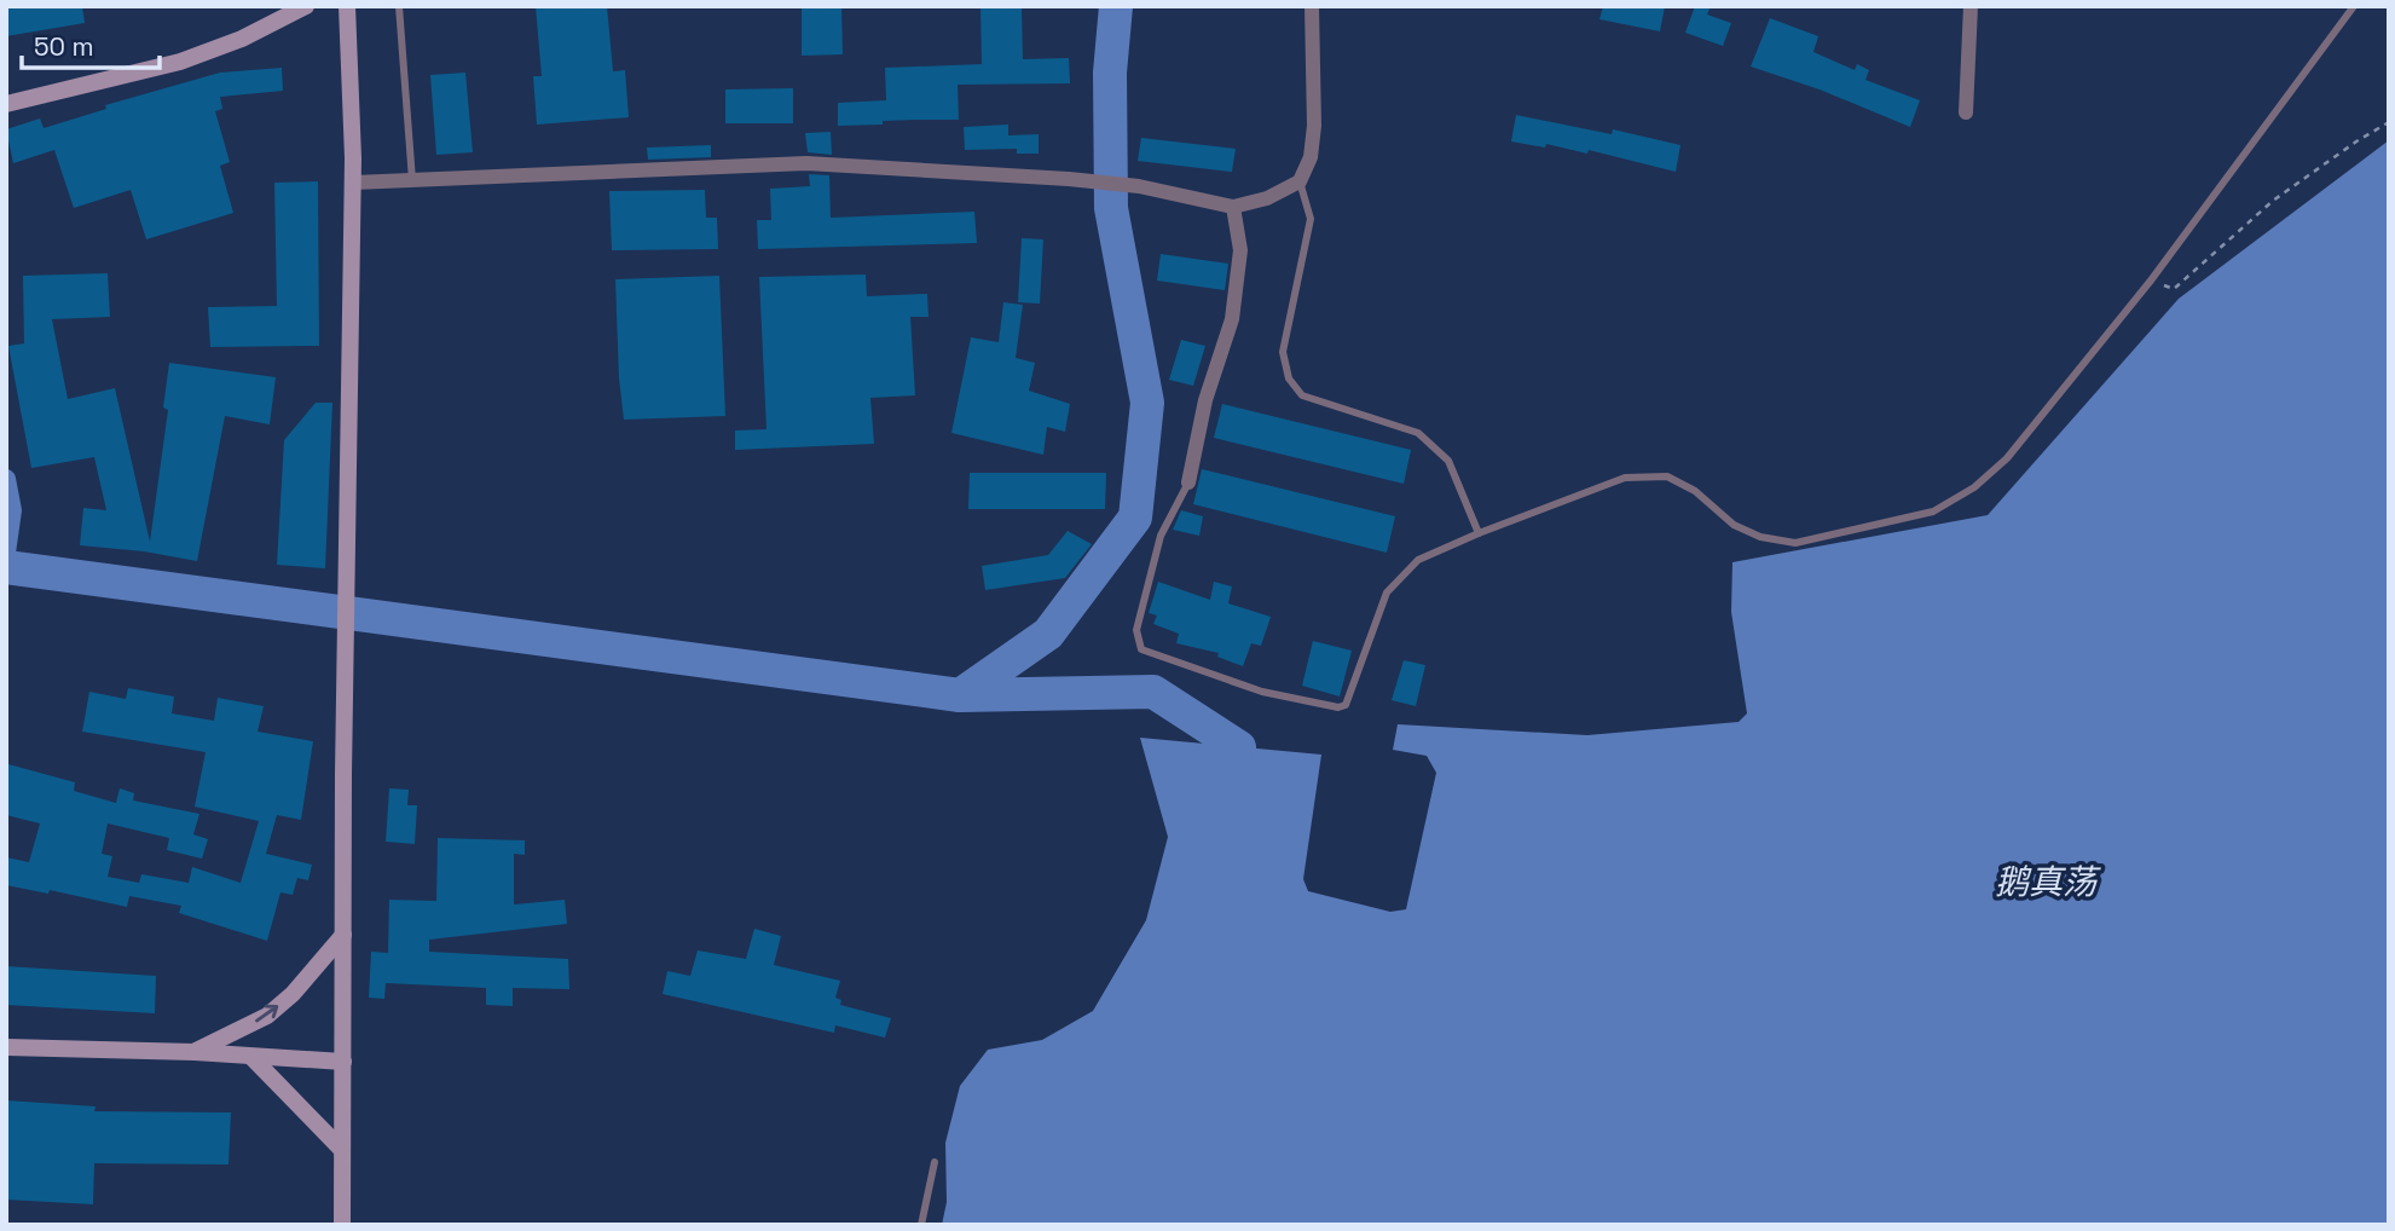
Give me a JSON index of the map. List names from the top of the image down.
{
  "water": ["鹅真荡"],
  "scale_bar": "50 m"
}
